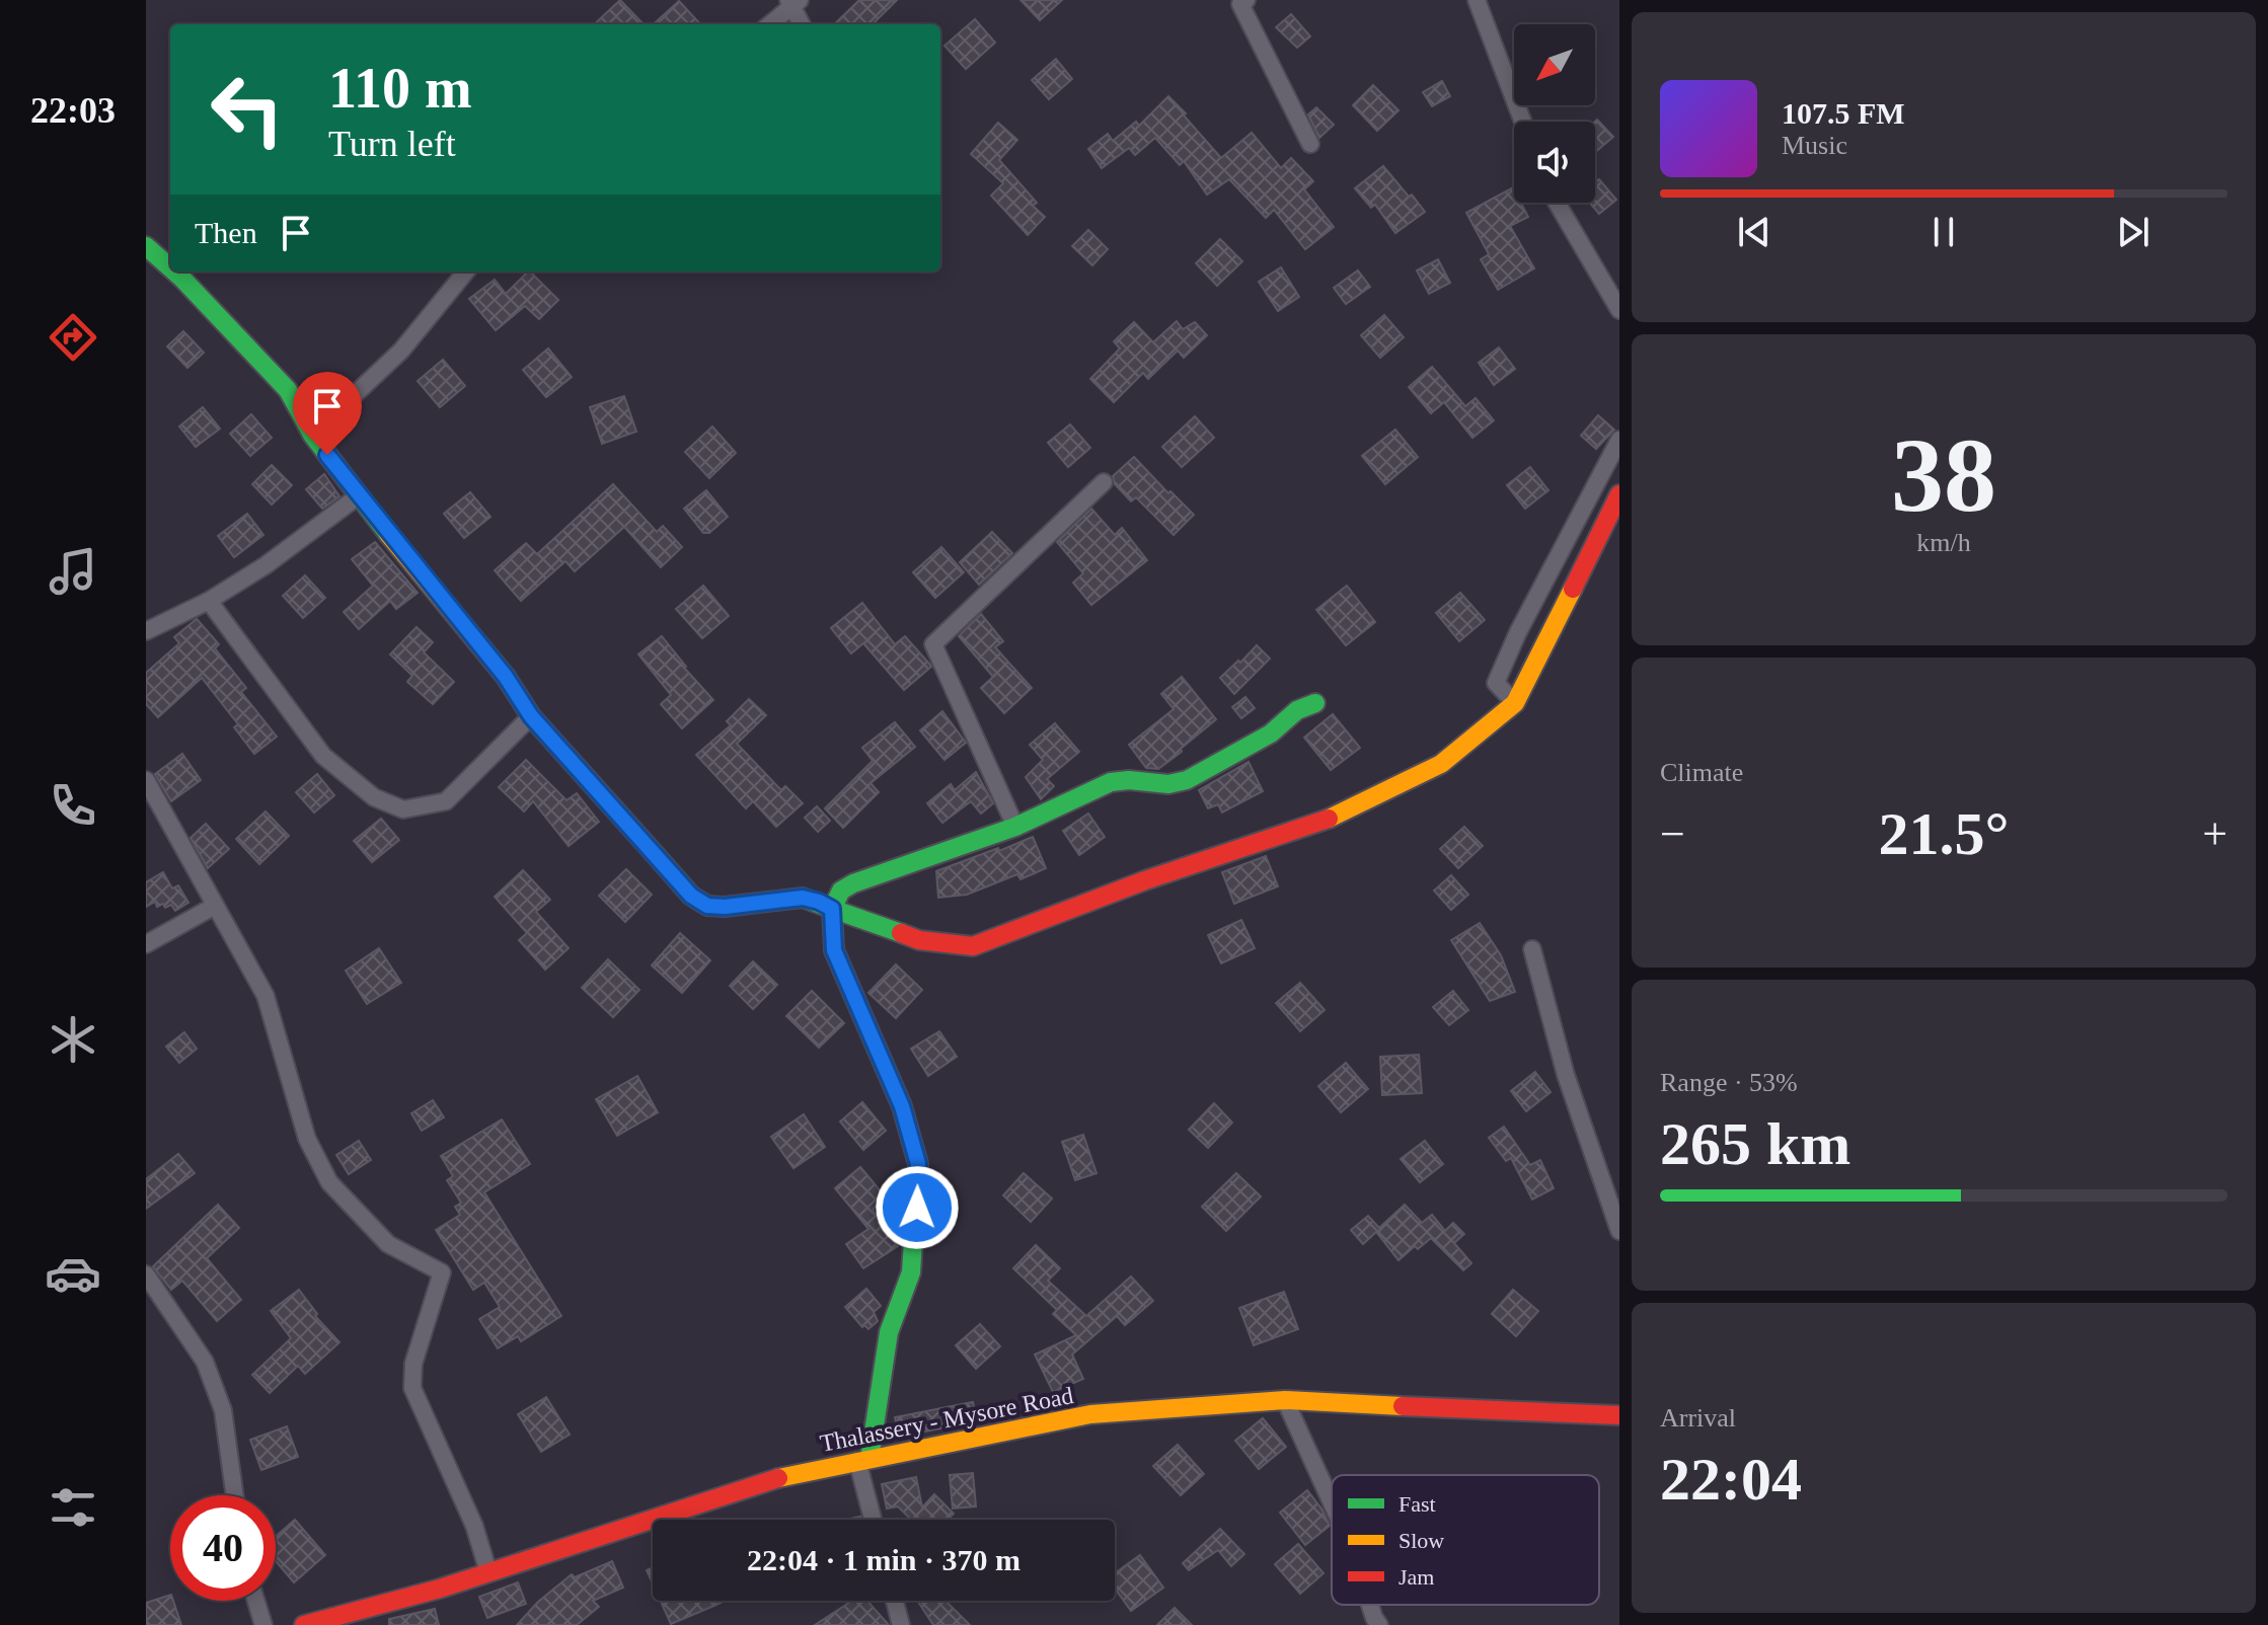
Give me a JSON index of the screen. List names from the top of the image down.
{
  "streets": {
    "street": ["Thalassery - Mysore Road"]
  },
  "legend": ["Fast", "Slow", "Jam"],
  "north": "bottom left",
  "page": {
    "tabs": "22:03",
    "turn": ["110 m", "Turn left"],
    "song": ["107.5 FM", "Music"],
    "then": "Then",
    "tile": [
      ["38", "km/h"],
      "Climate",
      ["Range · 53%", "265 km"],
      ["Arrival", "22:04"]
    ],
    "heat": ["−", "21.5°", "+"],
    "limit": "40",
    "trip": "22:04 · 1 min · 370 m"
  }
}
